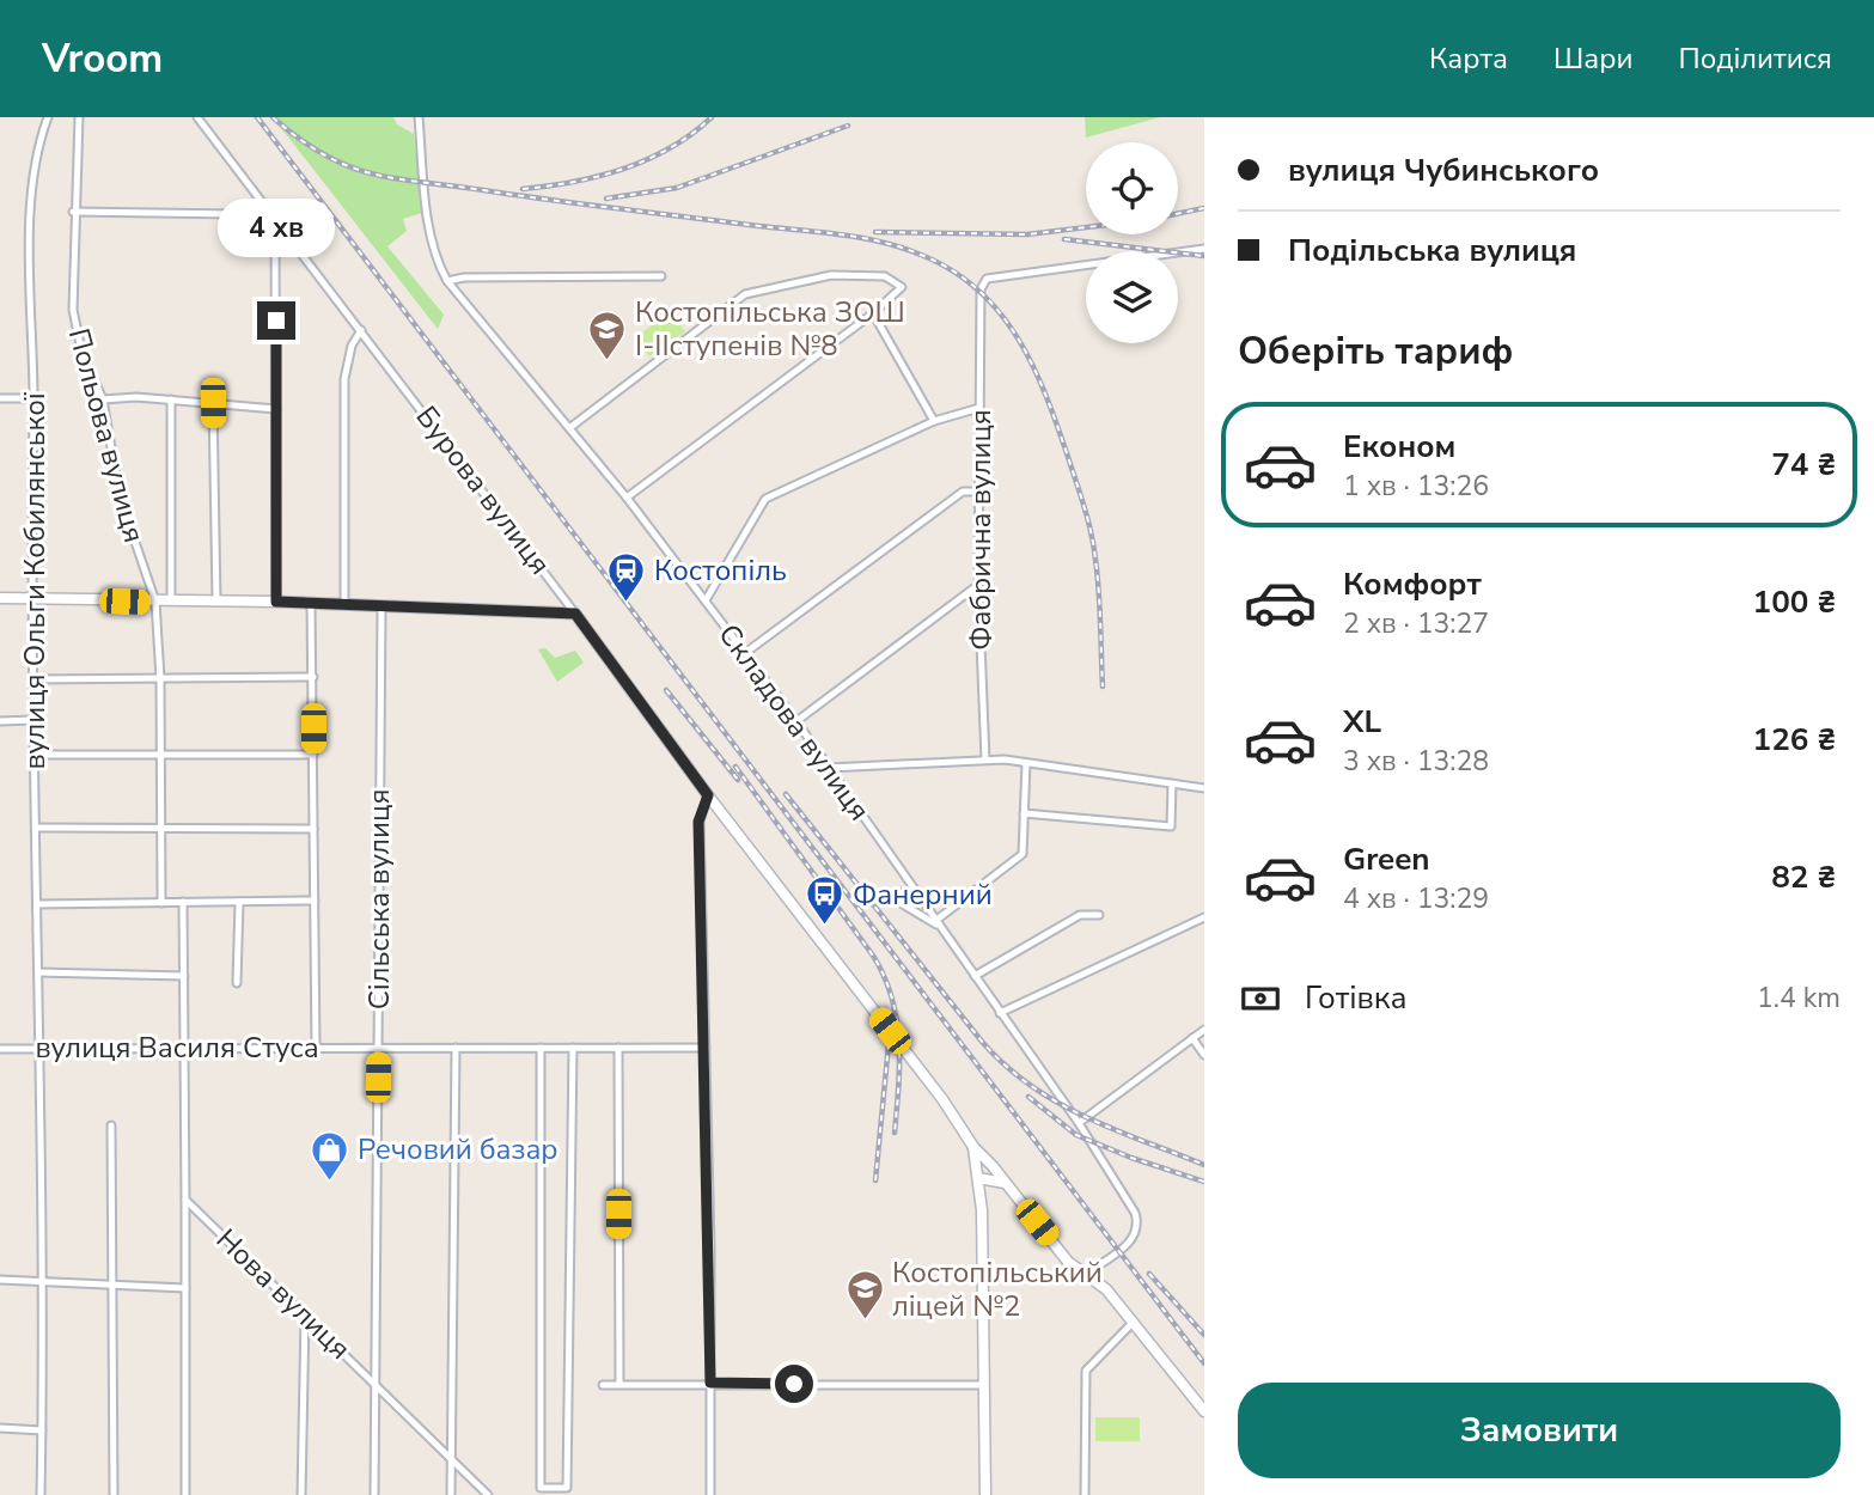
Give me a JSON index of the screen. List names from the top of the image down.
{
  "streets": {
    "main road": ["Бурова вулиця"],
    "street": [
      "Польова вулиця",
      "Фабрична вулиця",
      "вулиця Ольги Кобилянської",
      "Складова вулиця",
      "Сільська вулиця",
      "вулиця Василя Стуса",
      "Нова вулиця"
    ]
  },
  "crossings": [
    ["вулиця Ольги Кобилянської", "вулиця Василя Стуса"],
    ["Сільська вулиця", "вулиця Василя Стуса"],
    ["Сільська вулиця", "Нова вулиця"]
  ],
  "places": {
    "school or university": ["Костопільська ЗОШ І-ІІступенів №8", "Костопільський ліцей №2"],
    "station": ["Костопіль"],
    "bus stop": ["Фанерний"],
    "shop": ["Речовий базар"]
  },
  "page": {
    "header": "Vroom",
    "nav": ["Карта", "Шари", "Поділитися"],
    "banner": ["вулиця Чубинського", "Подільська вулиця"],
    "bubble": "4 хв",
    "heading": "Оберіть тариф",
    "list": [
      {
        "name": "Економ",
        "note": "1 хв · 13:26",
        "value": "74 ₴"
      },
      {
        "name": "Комфорт",
        "note": "2 хв · 13:27",
        "value": "100 ₴"
      },
      {
        "name": "XL",
        "note": "3 хв · 13:28",
        "value": "126 ₴"
      },
      {
        "name": "Green",
        "note": "4 хв · 13:29",
        "value": "82 ₴"
      }
    ],
    "pay": ["Готівка", "1.4 km"],
    "buttons": "Замовити"
  }
}
